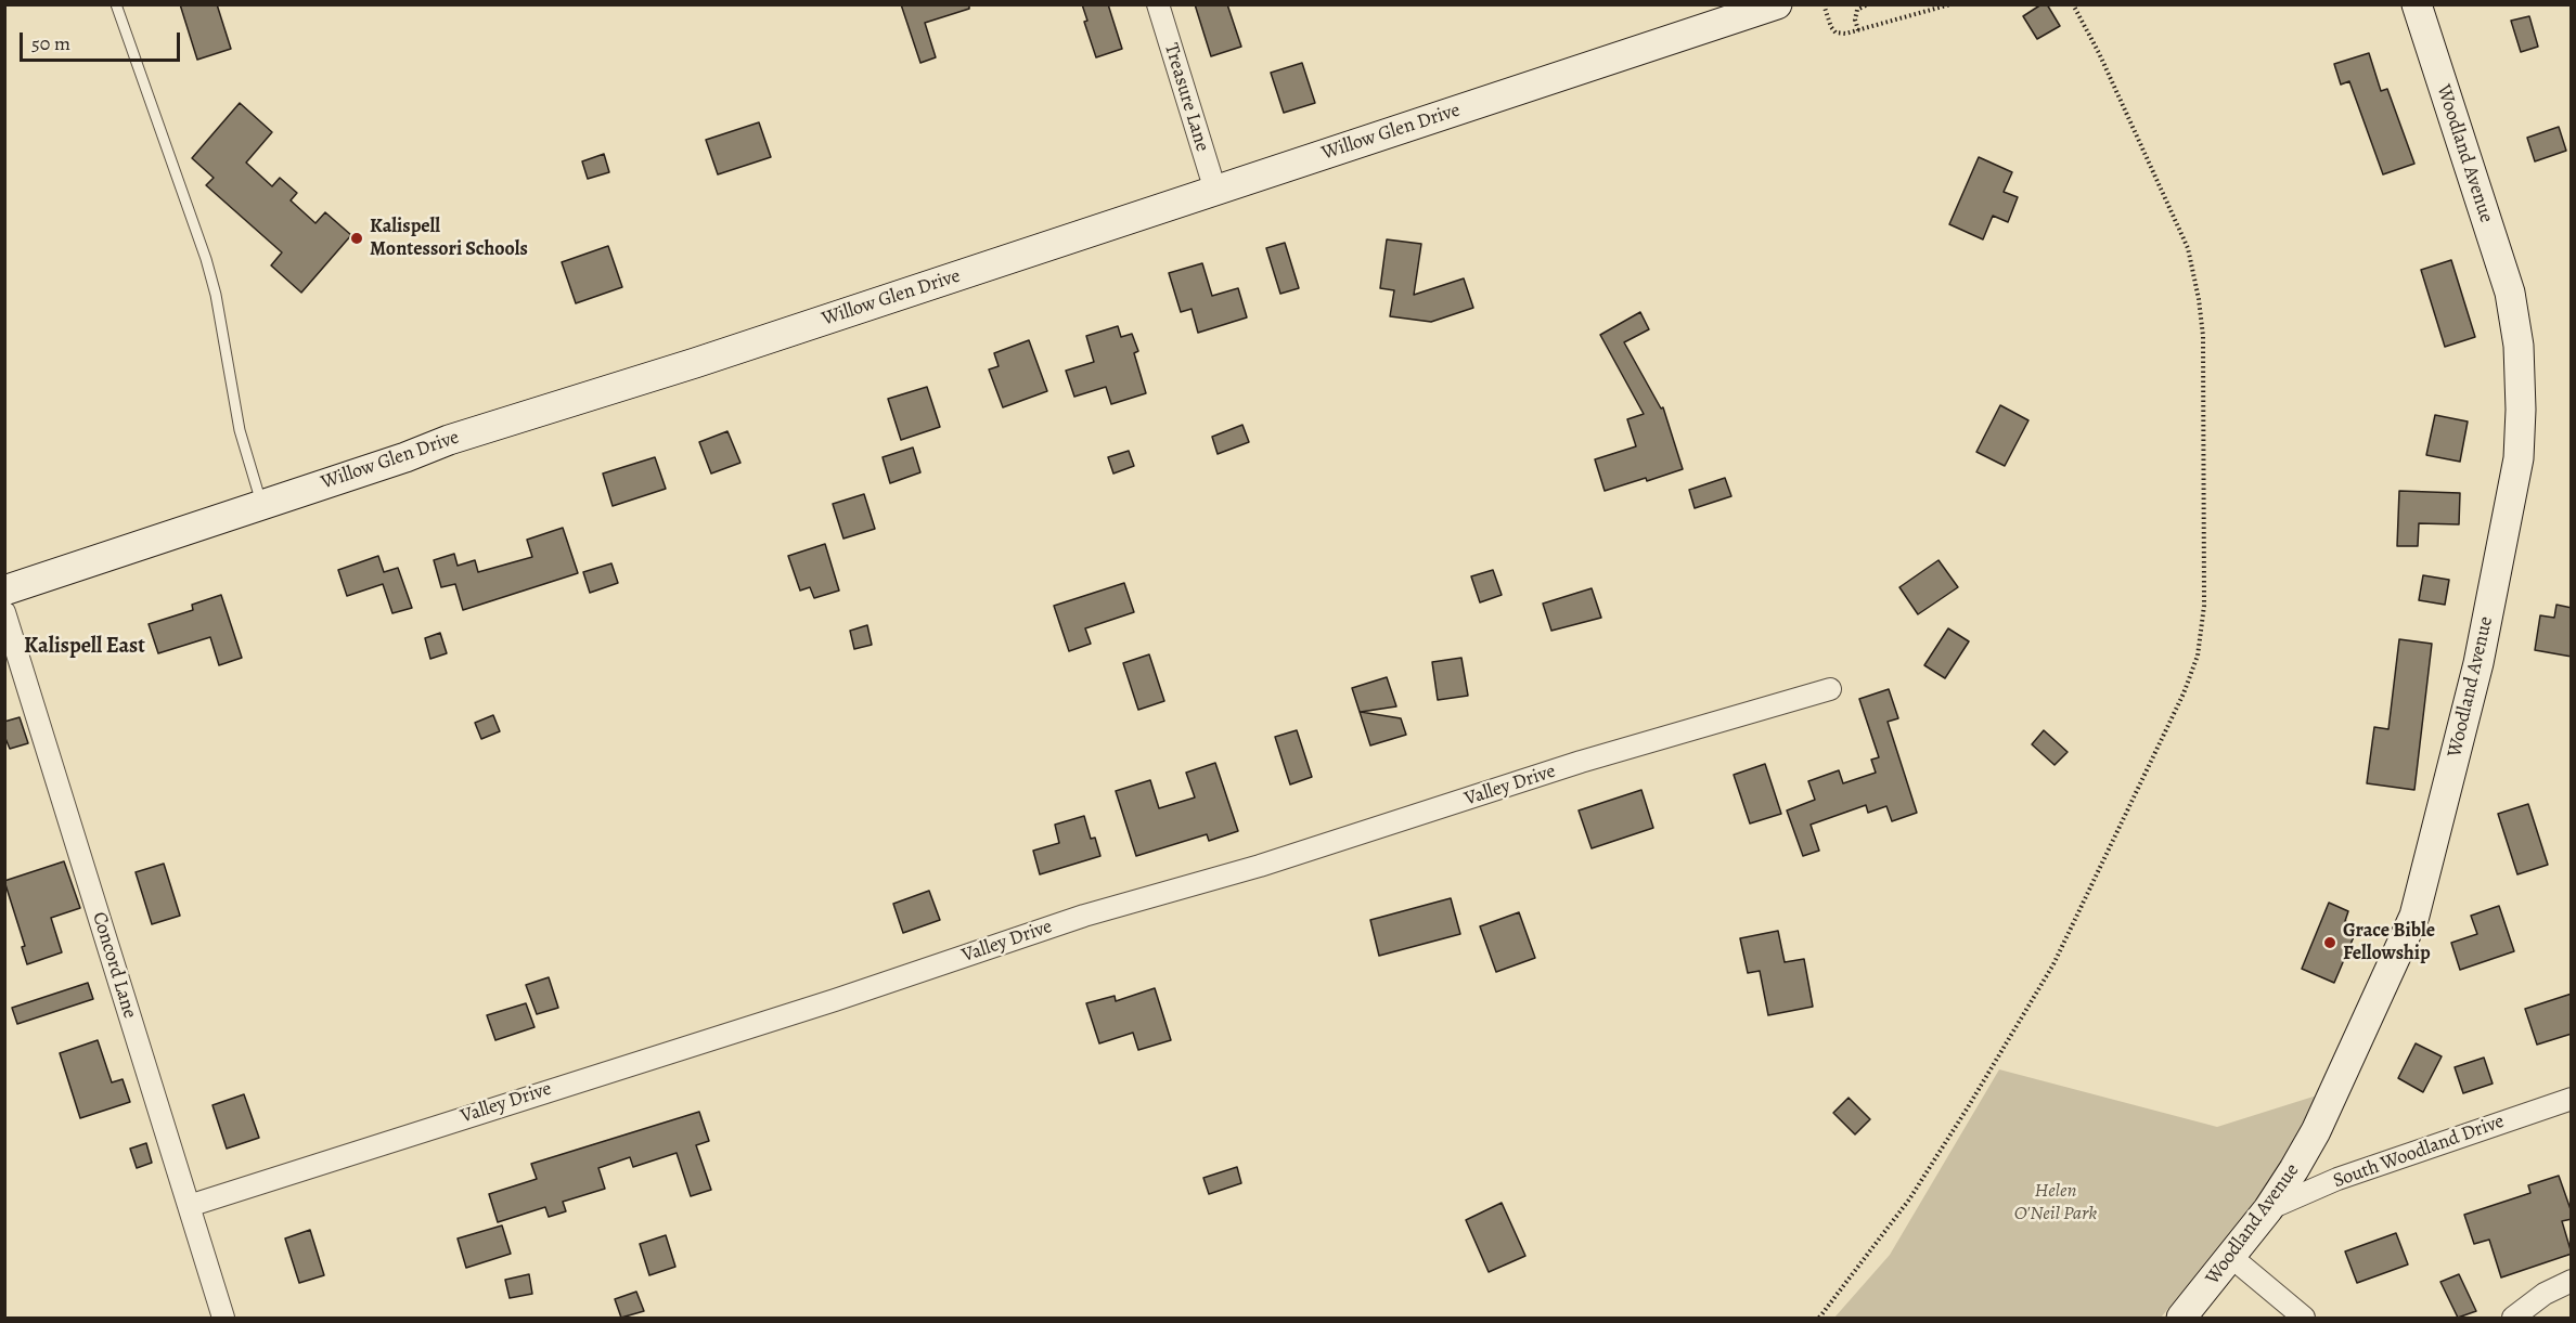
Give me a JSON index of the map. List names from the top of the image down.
{
  "streets": {
    "main road": ["Willow Glen Drive", "Woodland Avenue"],
    "street": [
      "Treasure Lane",
      "Valley Drive",
      "Concord Lane",
      "South Woodland Drive"
    ]
  },
  "crossings": [
    ["Treasure Lane", "Willow Glen Drive"],
    ["Woodland Avenue", "South Woodland Drive"],
    ["Valley Drive", "Concord Lane"]
  ],
  "districts": ["Kalispell East"],
  "parks": ["Helen O'Neil Park"],
  "places": ["Kalispell Montessori Schools", "Grace Bible Fellowship"],
  "scale_bar": "50 m"
}
